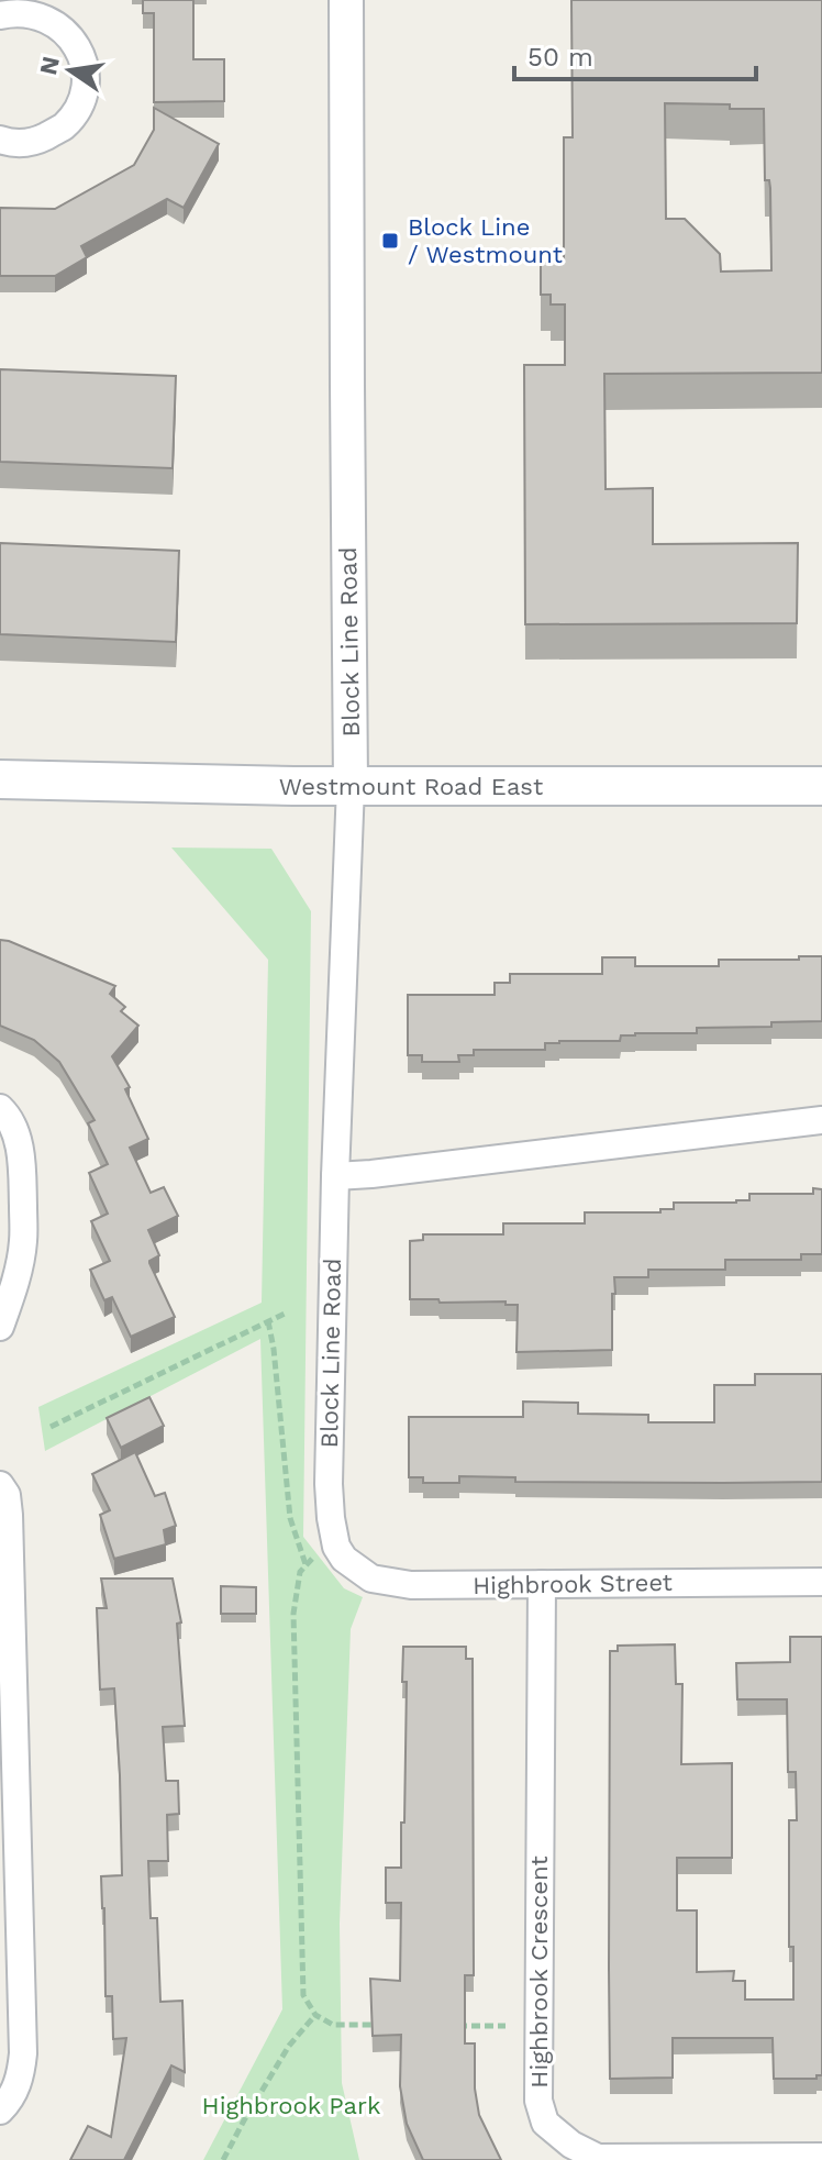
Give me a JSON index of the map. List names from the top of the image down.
{
  "streets": {
    "main road": ["Westmount Road East"],
    "street": ["Block Line Road", "Highbrook Street", "Highbrook Crescent"]
  },
  "crossings": [
    ["Block Line Road", "Westmount Road East"],
    ["Block Line Road", "Highbrook Street"],
    ["Highbrook Street", "Highbrook Crescent"]
  ],
  "parks": ["Highbrook Park"],
  "places": {
    "transit": ["Block Line / Westmount"]
  },
  "scale_bar": "50 m",
  "north": "left"
}
